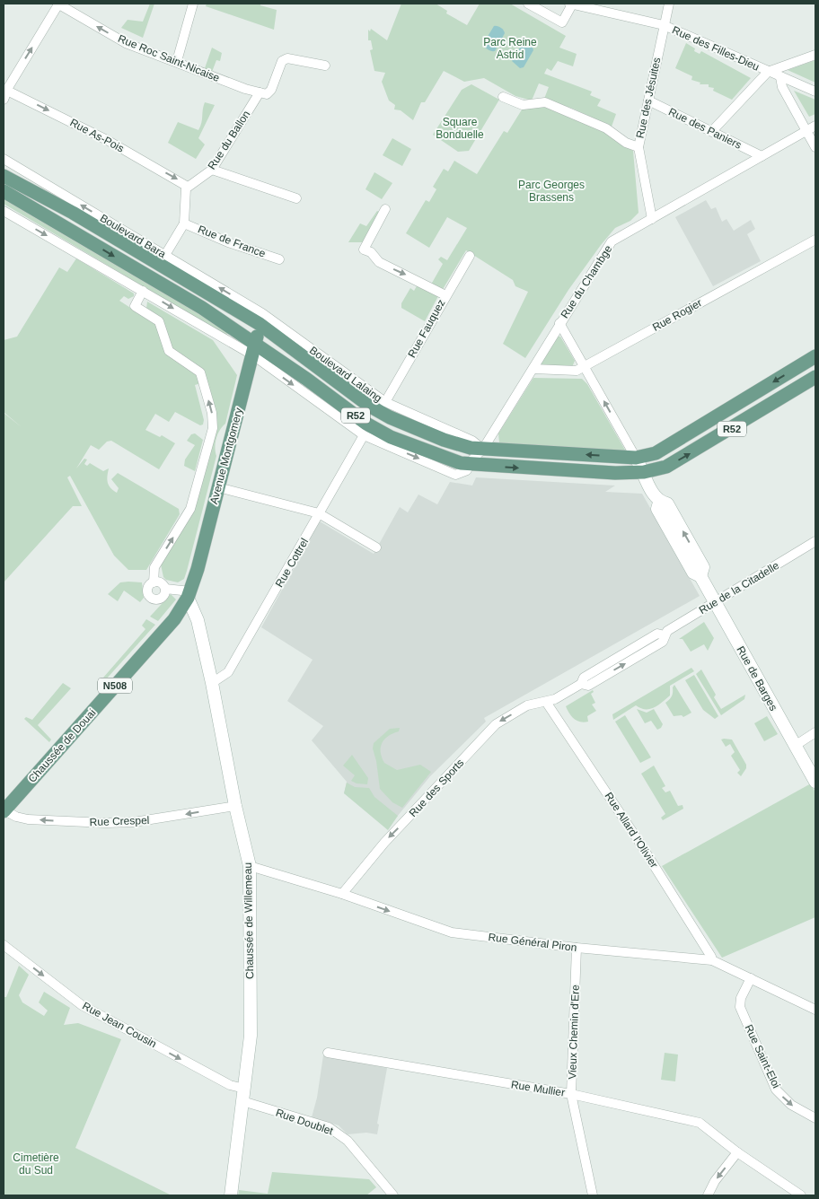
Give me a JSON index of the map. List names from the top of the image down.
{
  "streets": {
    "main road": [
      "Boulevard Bara",
      "Boulevard Lalaing",
      "R52",
      "Avenue Montgomery",
      "N508",
      "Chaussée de Douai"
    ],
    "street": [
      "Rue des Filles-Dieu",
      "Rue Roc Saint-Nicaise",
      "Rue des Jésuites",
      "Rue des Paniers",
      "Rue As-Pois",
      "Rue du Ballon",
      "Rue de France",
      "Rue du Chambge",
      "Rue Rogier",
      "Rue Fauquez",
      "Rue Cottrel",
      "Rue de la Citadelle",
      "Rue de Barges",
      "Rue des Sports",
      "Rue Crespel",
      "Rue Allard l'Olivier",
      "Chaussée de Willemeau",
      "Rue Général Piron",
      "Rue Jean Cousin",
      "Vieux Chemin d'Ere",
      "Rue Saint-Eloi",
      "Rue Mullier",
      "Rue Doublet"
    ]
  },
  "crossings": [
    ["Rue des Filles-Dieu", "Rue des Jésuites"],
    ["Rue Roc Saint-Nicaise", "Rue du Ballon"],
    ["Rue des Jésuites", "Rue des Paniers"],
    ["Rue des Jésuites", "Rue du Chambge"],
    ["Rue des Paniers", "Rue du Chambge"],
    ["Rue As-Pois", "Rue du Ballon"],
    ["Boulevard Bara", "Boulevard Lalaing"],
    ["Boulevard Bara", "R52"],
    ["Boulevard Bara", "Avenue Montgomery"],
    ["Rue du Chambge", "Rue Rogier"],
    ["Rue du Chambge", "Boulevard Lalaing"],
    ["Rue du Chambge", "R52"],
    ["Rue du Chambge", "Rue de Barges"],
    ["Rue Rogier", "Rue de Barges"],
    ["Rue Fauquez", "Boulevard Lalaing"],
    ["Boulevard Lalaing", "R52"],
    ["Boulevard Lalaing", "Avenue Montgomery"],
    ["Boulevard Lalaing", "Rue de Barges"],
    ["R52", "Avenue Montgomery"],
    ["R52", "Rue de Barges"],
    ["Avenue Montgomery", "Chaussée de Douai"],
    ["Avenue Montgomery", "Chaussée de Willemeau"],
    ["Rue Cottrel", "Chaussée de Willemeau"],
    ["Rue de la Citadelle", "Rue de Barges"],
    ["Rue de la Citadelle", "Rue des Sports"],
    ["Rue de la Citadelle", "Rue Allard l'Olivier"],
    ["Chaussée de Douai", "Rue Crespel"],
    ["Chaussée de Douai", "Chaussée de Willemeau"],
    ["Rue des Sports", "Rue Allard l'Olivier"],
    ["Rue des Sports", "Rue Général Piron"],
    ["Rue Crespel", "Chaussée de Willemeau"],
    ["Rue Allard l'Olivier", "Rue Général Piron"],
    ["Chaussée de Willemeau", "Rue Général Piron"],
    ["Chaussée de Willemeau", "Rue Jean Cousin"],
    ["Chaussée de Willemeau", "Rue Doublet"],
    ["Rue Général Piron", "Vieux Chemin d'Ere"],
    ["Rue Général Piron", "Rue Saint-Eloi"],
    ["Vieux Chemin d'Ere", "Rue Mullier"]
  ],
  "one_way": [
    "Rue Roc Saint-Nicaise",
    "Rue As-Pois",
    "Rue des Sports",
    "Rue Crespel",
    "Rue Général Piron",
    "Rue Jean Cousin",
    "Rue Saint-Eloi"
  ],
  "parks": [
    "Parc Reine Astrid",
    "Square Bonduelle",
    "Parc Georges Brassens",
    "Cimetière du Sud"
  ]
}
